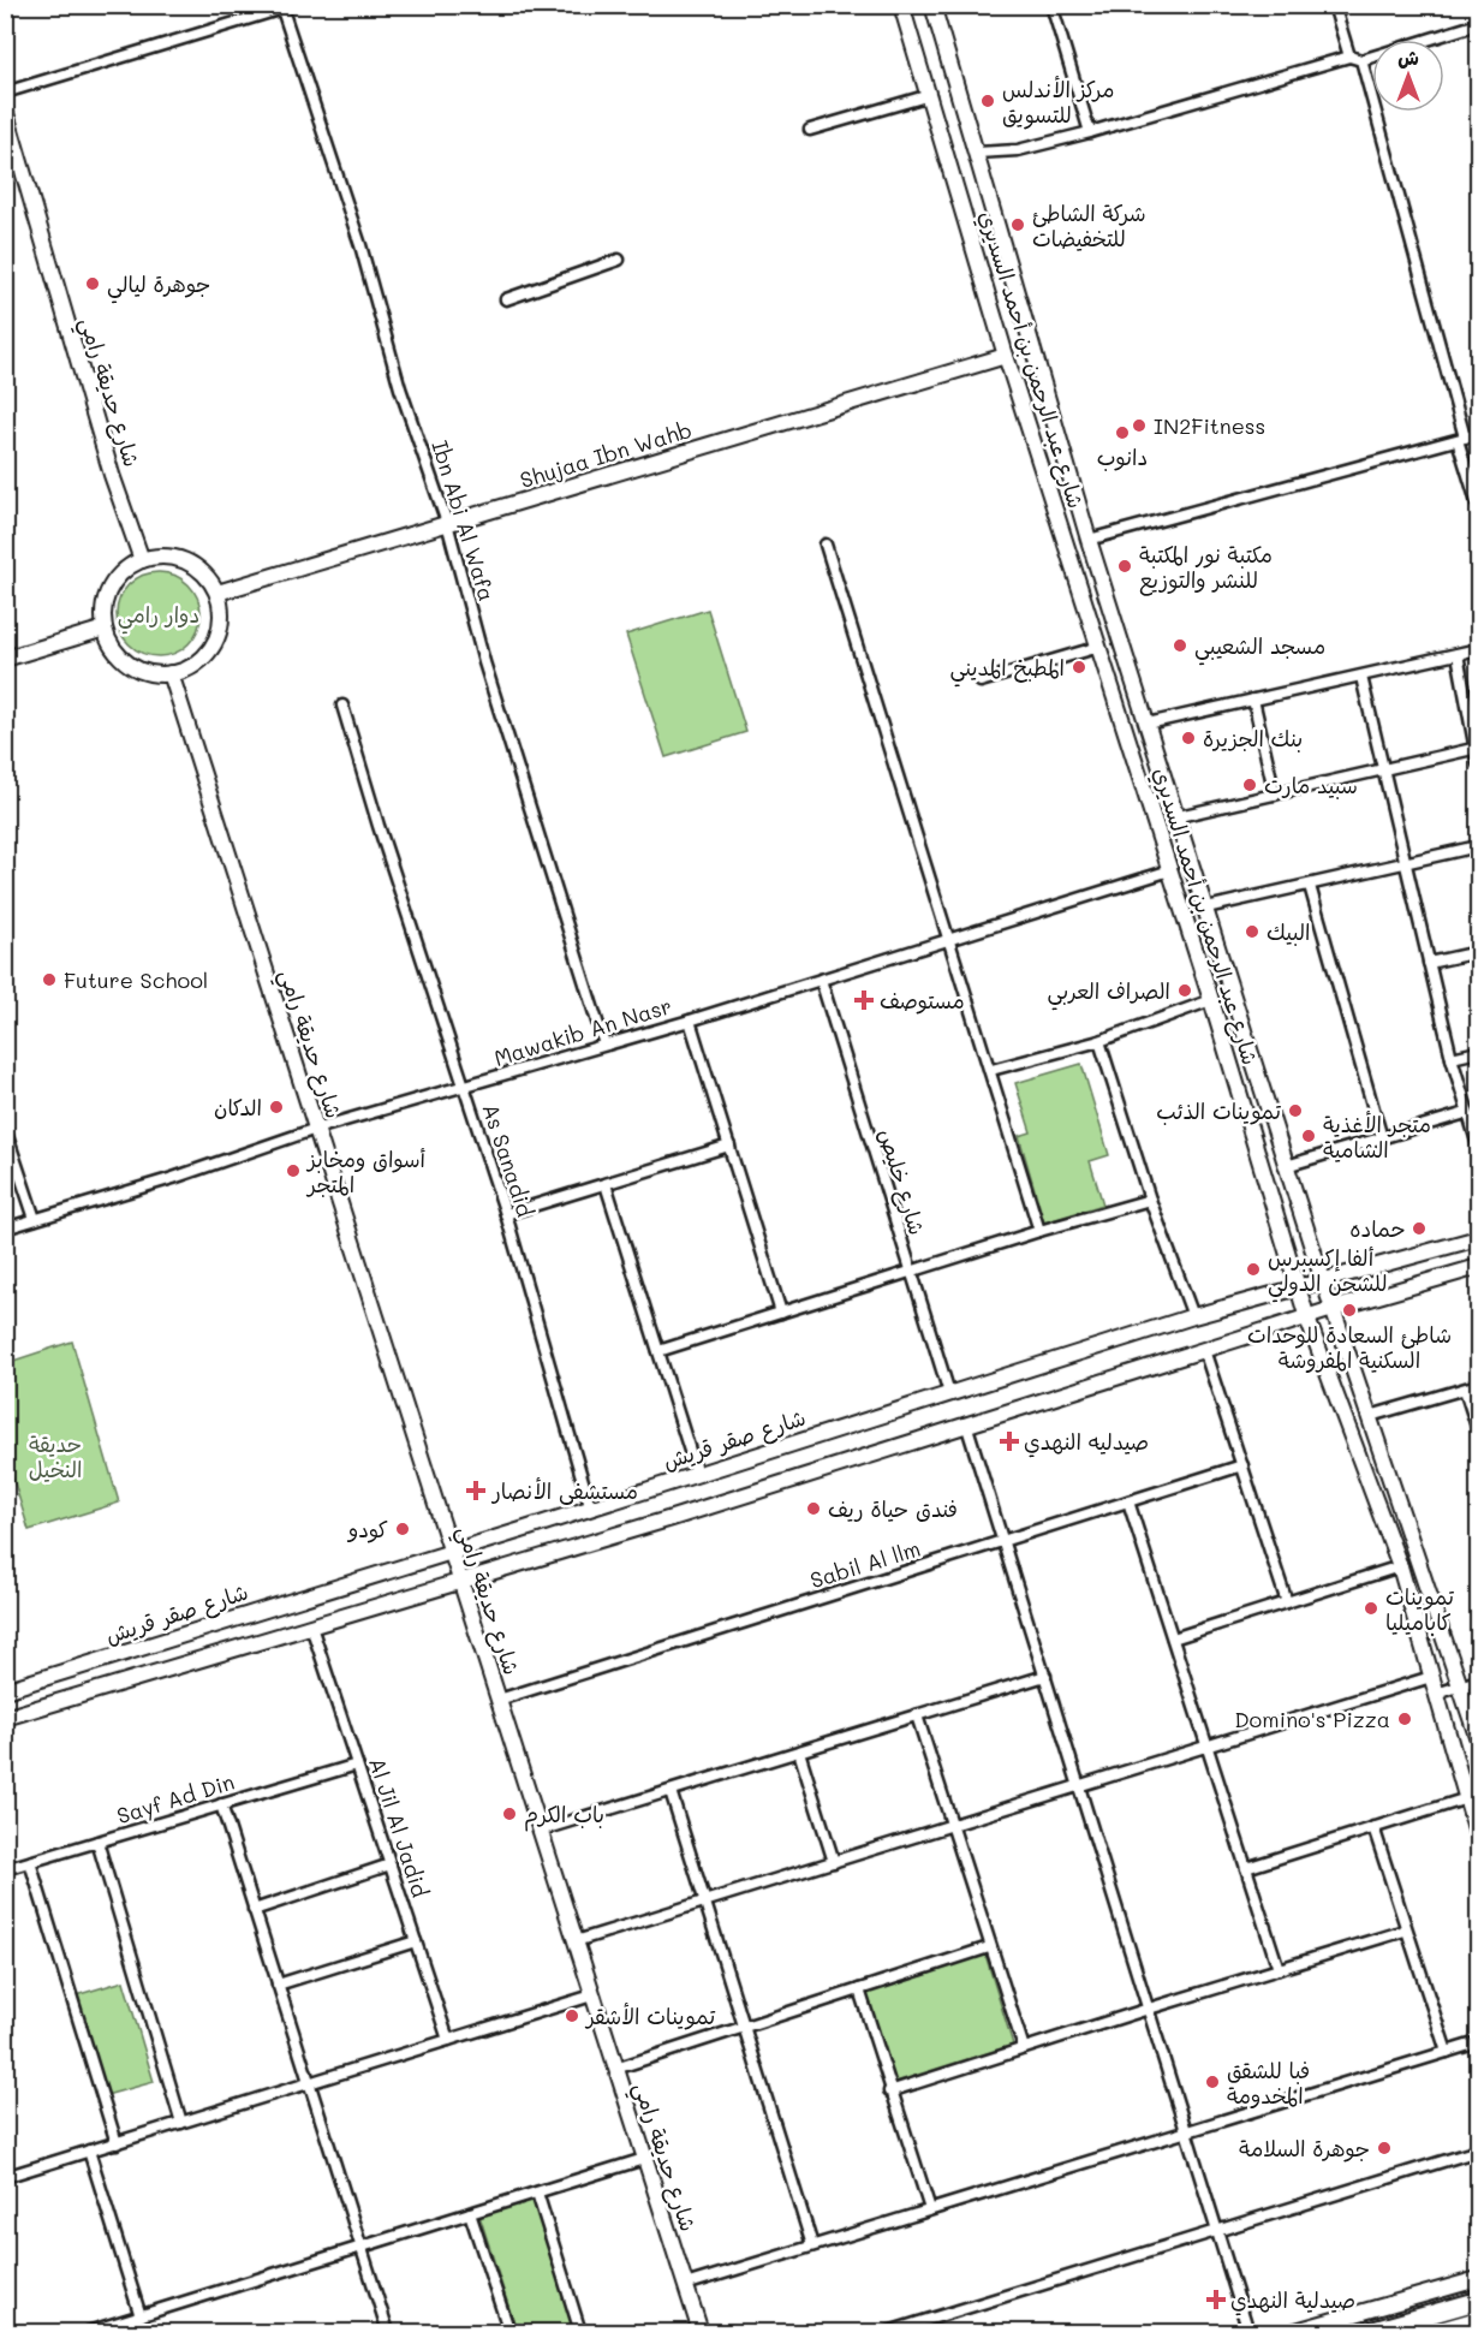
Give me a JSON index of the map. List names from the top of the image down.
{
  "streets": {
    "street": [
      "شارع عبد الرحمن بن أحمد السديري",
      "شارع حديقة رامي",
      "Shujaa Ibn Wahb",
      "Ibn Abi Al Wafa",
      "Mawakib An Nasr",
      "As Sanadid",
      "شارع خليص",
      "شارع صقر قريش",
      "Sabil Al llm",
      "Sayf Ad Din",
      "Al Jil Al Jadid"
    ]
  },
  "crossings": [
    ["شارع عبد الرحمن بن أحمد السديري", "Shujaa Ibn Wahb"],
    ["شارع عبد الرحمن بن أحمد السديري", "Mawakib An Nasr"],
    ["شارع عبد الرحمن بن أحمد السديري", "شارع صقر قريش"],
    ["شارع حديقة رامي", "Shujaa Ibn Wahb"],
    ["شارع حديقة رامي", "Mawakib An Nasr"],
    ["شارع حديقة رامي", "شارع صقر قريش"],
    ["شارع حديقة رامي", "Sabil Al llm"],
    ["Shujaa Ibn Wahb", "Ibn Abi Al Wafa"],
    ["Ibn Abi Al Wafa", "Mawakib An Nasr"],
    ["Mawakib An Nasr", "As Sanadid"],
    ["Mawakib An Nasr", "شارع خليص"],
    ["As Sanadid", "شارع صقر قريش"],
    ["شارع خليص", "شارع صقر قريش"],
    ["Sayf Ad Din", "Al Jil Al Jadid"]
  ],
  "parks": ["دوار رامي", "حديقة النخيل"],
  "places": {
    "other": [
      "مركز الأندلس للتسويق",
      "شركة الشاطئ للتخفيضات",
      "جوهرة ليالي",
      "IN2Fitness",
      "دانوب",
      "مكتبة نور المكتبة للنشر والتوزيع",
      "مسجد الشعيبي",
      "المطبخ المديني",
      "بنك الجزيرة",
      "سبيد مارت",
      "البيك",
      "Future School",
      "الصراف العربي",
      "الدكان",
      "تموينات الذئب",
      "متجر الأغذية الشامية",
      "أسواق ومخابز المتجر",
      "حماده",
      "ألفا إكسبرس للشحن الدولي",
      "شاطئ السعادة للوحدات السكنية المفروشة",
      "فندق حياة ريف",
      "كودو",
      "تموينات كاباميليا",
      "Domino's Pizza",
      "باب الكرم",
      "تموينات الأشقر",
      "فبا للشقق المخدومة",
      "جوهرة السلامة"
    ],
    "health": [
      "مستوصف",
      "صيدليه النهدي",
      "مستشفى الأنصار",
      "صيدلية النهدي"
    ]
  },
  "north": "top"
}
